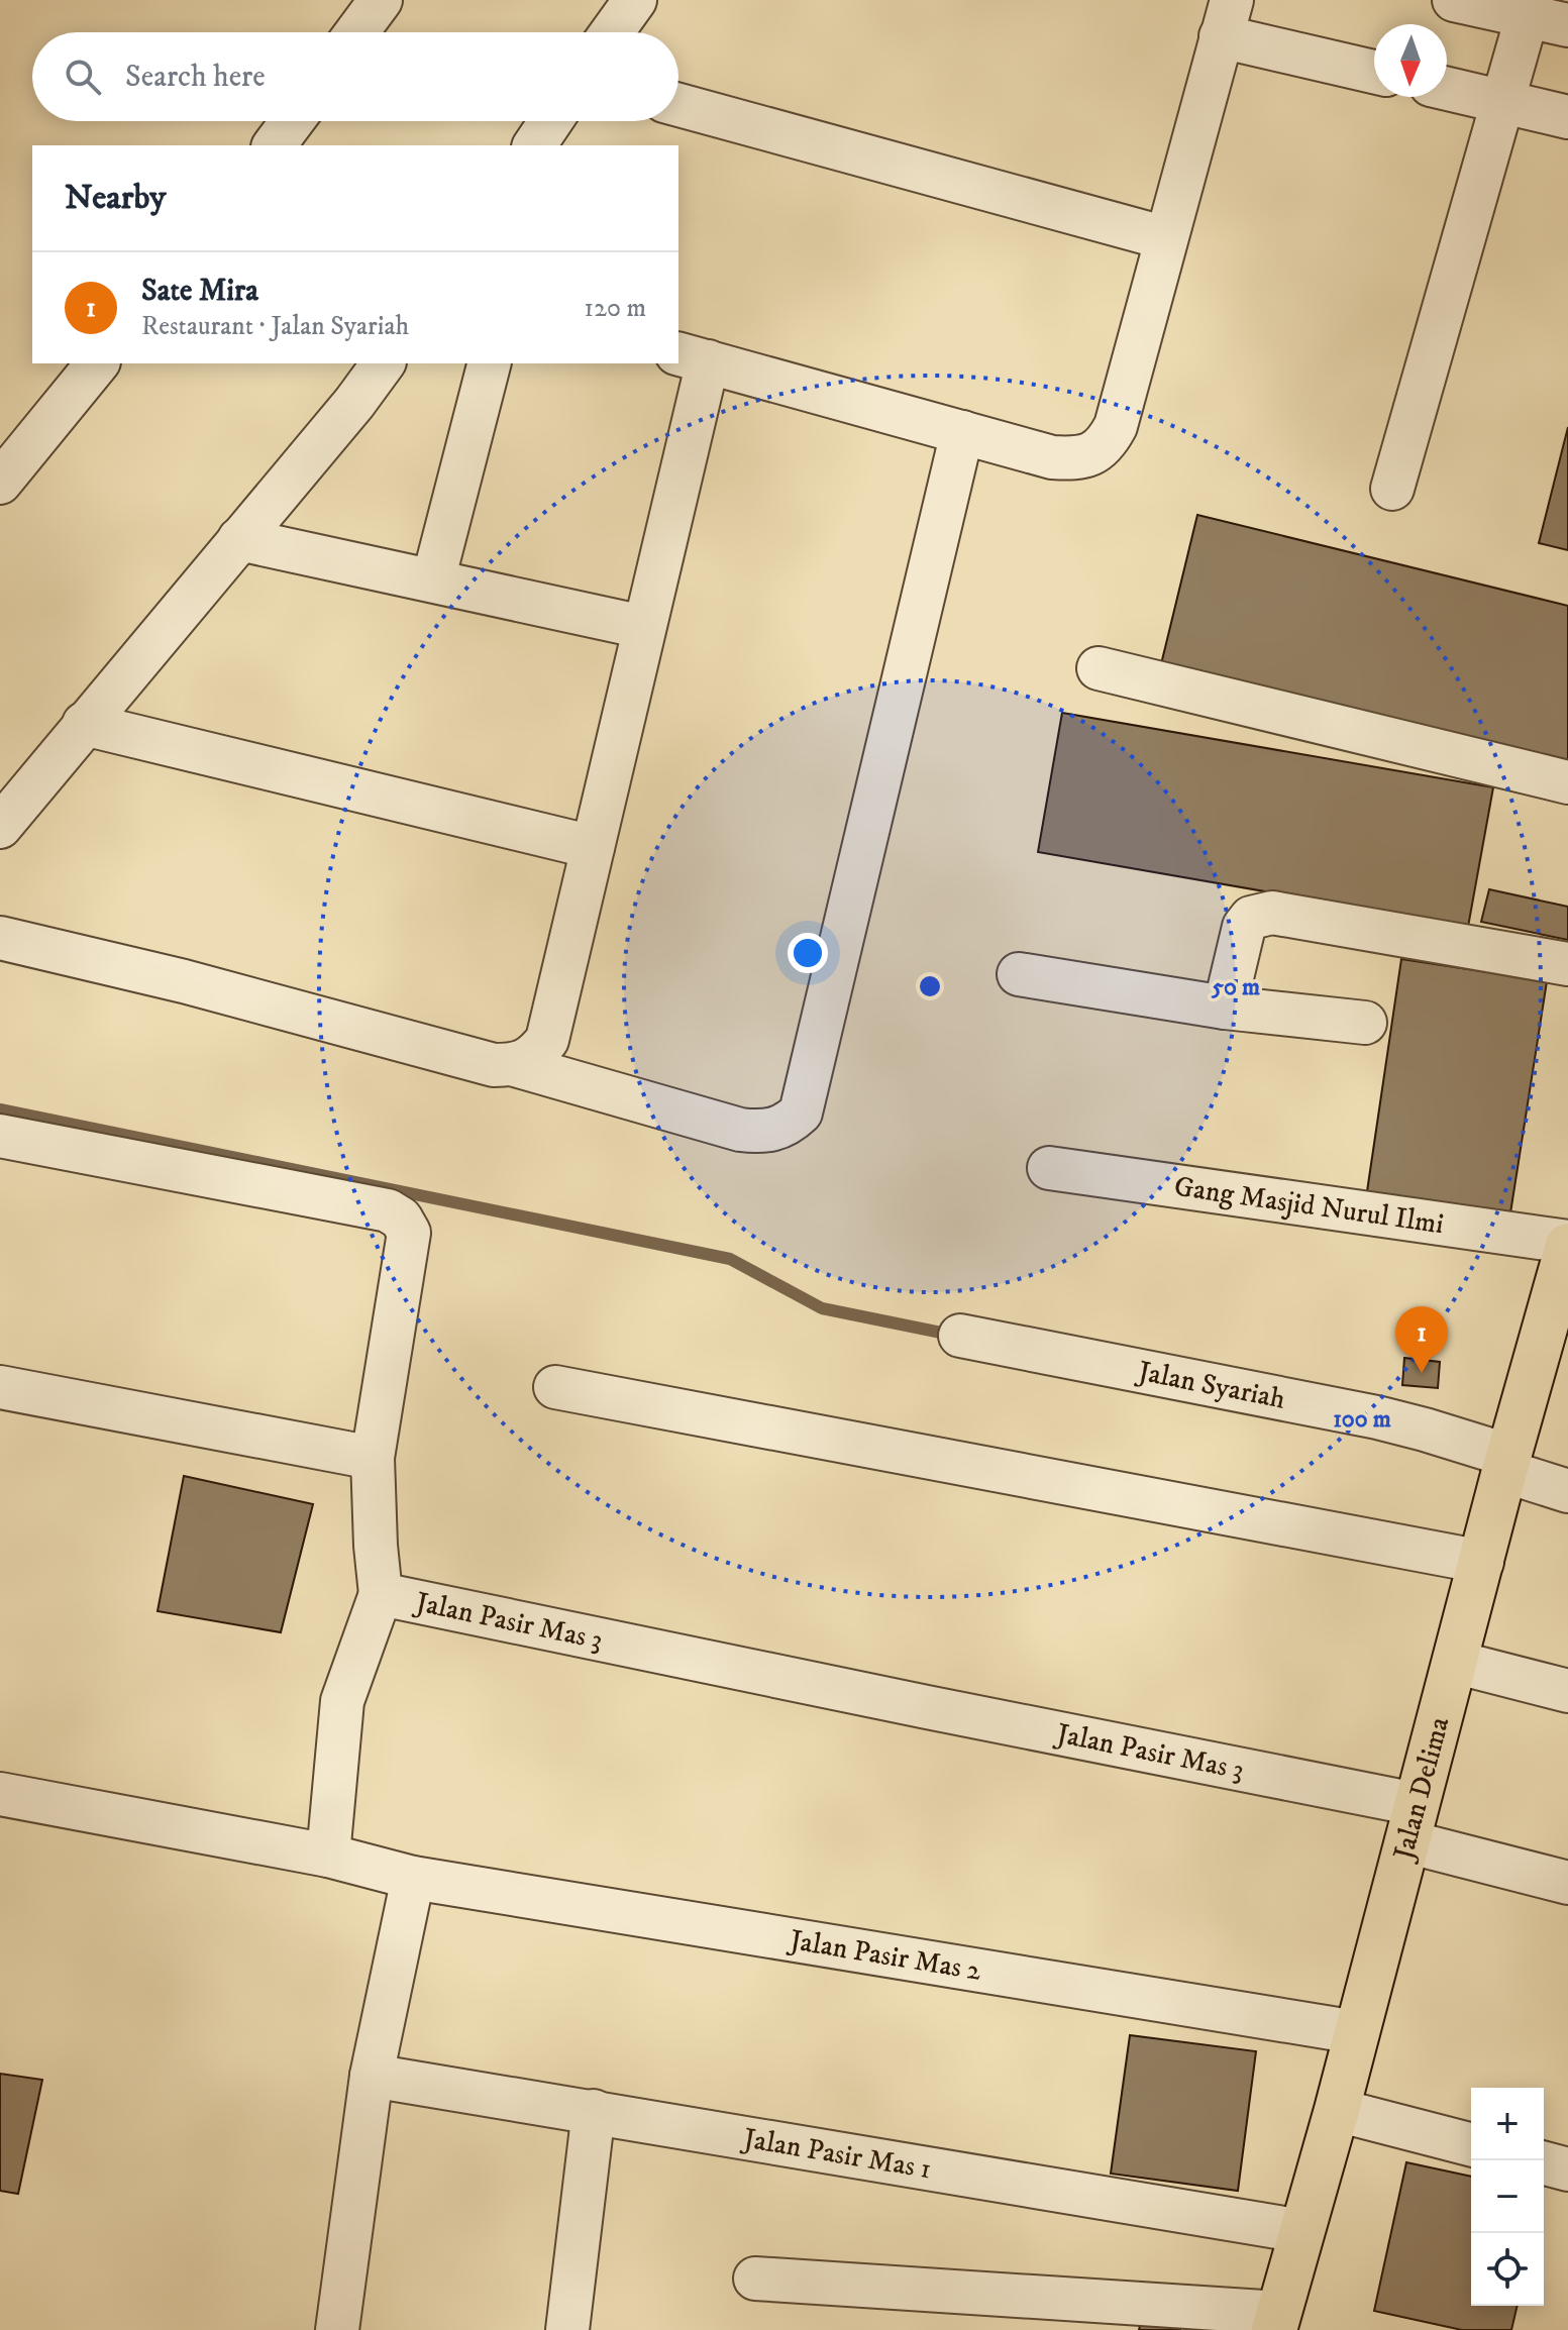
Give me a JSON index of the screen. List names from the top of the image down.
{
  "streets": {
    "main road": ["Jalan Delima"],
    "street": [
      "Gang Masjid Nurul Ilmi",
      "Jalan Syariah",
      "Jalan Pasir Mas 3",
      "Jalan Pasir Mas 2",
      "Jalan Pasir Mas 1"
    ]
  },
  "crossings": [
    ["Gang Masjid Nurul Ilmi", "Jalan Delima"],
    ["Jalan Syariah", "Jalan Delima"],
    ["Jalan Pasir Mas 3", "Jalan Delima"],
    ["Jalan Delima", "Jalan Pasir Mas 2"],
    ["Jalan Delima", "Jalan Pasir Mas 1"]
  ],
  "north": "bottom",
  "page": {
    "search": "Search here",
    "heading": "Nearby",
    "list": [
      {
        "mark": "1",
        "name": "Sate Mira",
        "note": "Restaurant · Jalan Syariah",
        "value": "120 m"
      }
    ],
    "pins": "1",
    "map_buttons": ["+", "−"]
  },
  "rings": ["50 m", "100 m"]
}
